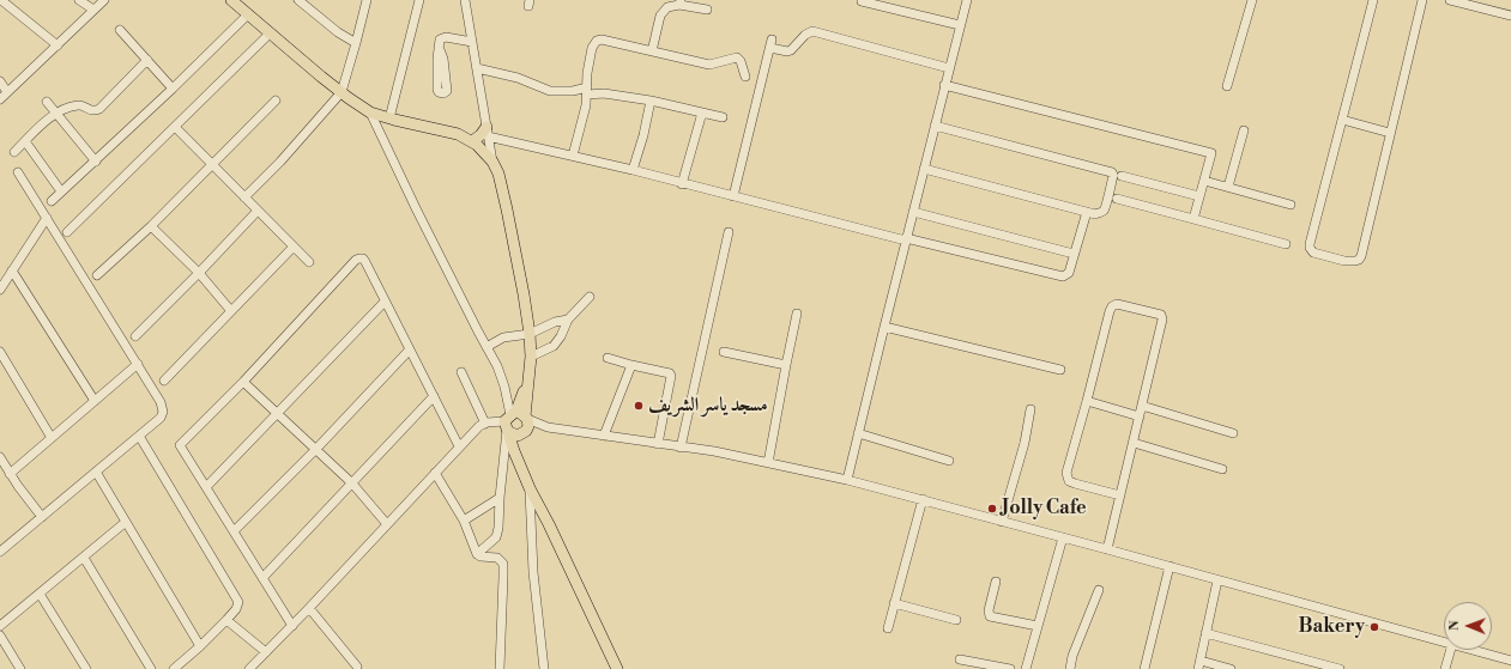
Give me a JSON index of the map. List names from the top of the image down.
{
  "places": ["مسجد ياسر الشريف", "Jolly Cafe", "Bakery"],
  "north": "left"
}
